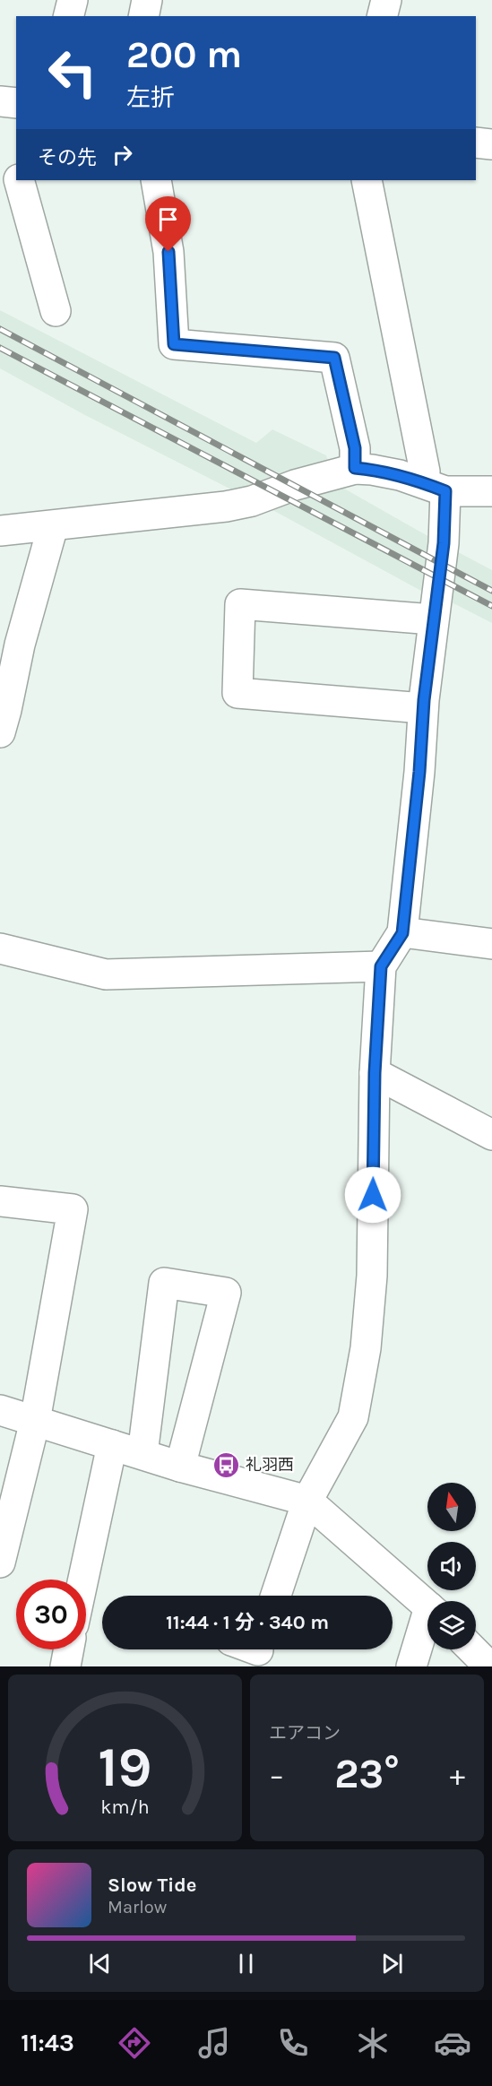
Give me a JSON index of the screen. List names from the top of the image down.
{
  "places": {
    "bus stop": ["礼羽西"]
  },
  "north": "top",
  "page": {
    "turn": ["200 m", "左折"],
    "then": "その先",
    "limit": "30",
    "trip": "11:44 · 1 分 · 340 m",
    "tile": "エアコン",
    "heat": ["−", "23°", "+"],
    "song": ["Slow Tide", "Marlow"],
    "tabs": "11:43",
    "gauge": ["19", "km/h"]
  }
}
